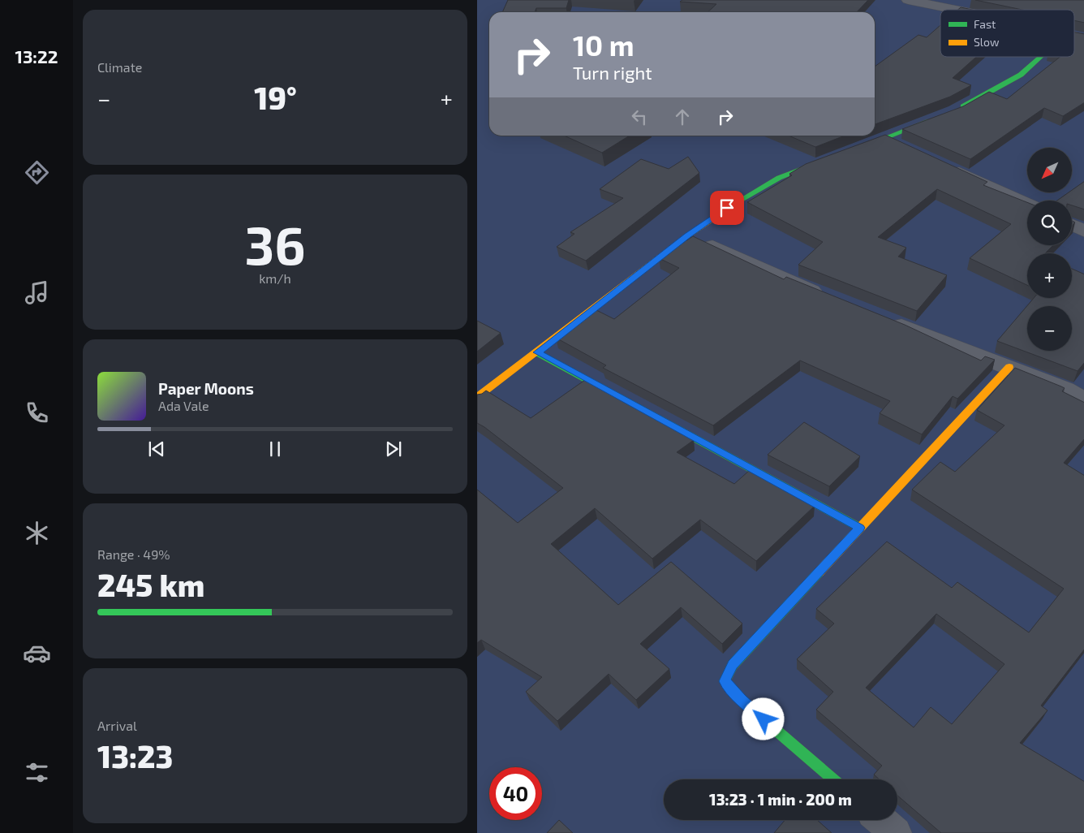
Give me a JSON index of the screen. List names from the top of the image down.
{
  "legend": ["Fast", "Slow"],
  "north": "bottom left",
  "page": {
    "tabs": "13:22",
    "tile": [
      "Climate",
      ["36", "km/h"],
      ["Range · 49%", "245 km"],
      ["Arrival", "13:23"]
    ],
    "turn": ["10 m", "Turn right"],
    "heat": ["−", "19°", "+"],
    "map_buttons": ["+", "−"],
    "song": ["Paper Moons", "Ada Vale"],
    "limit": "40",
    "trip": "13:23 · 1 min · 200 m"
  }
}
